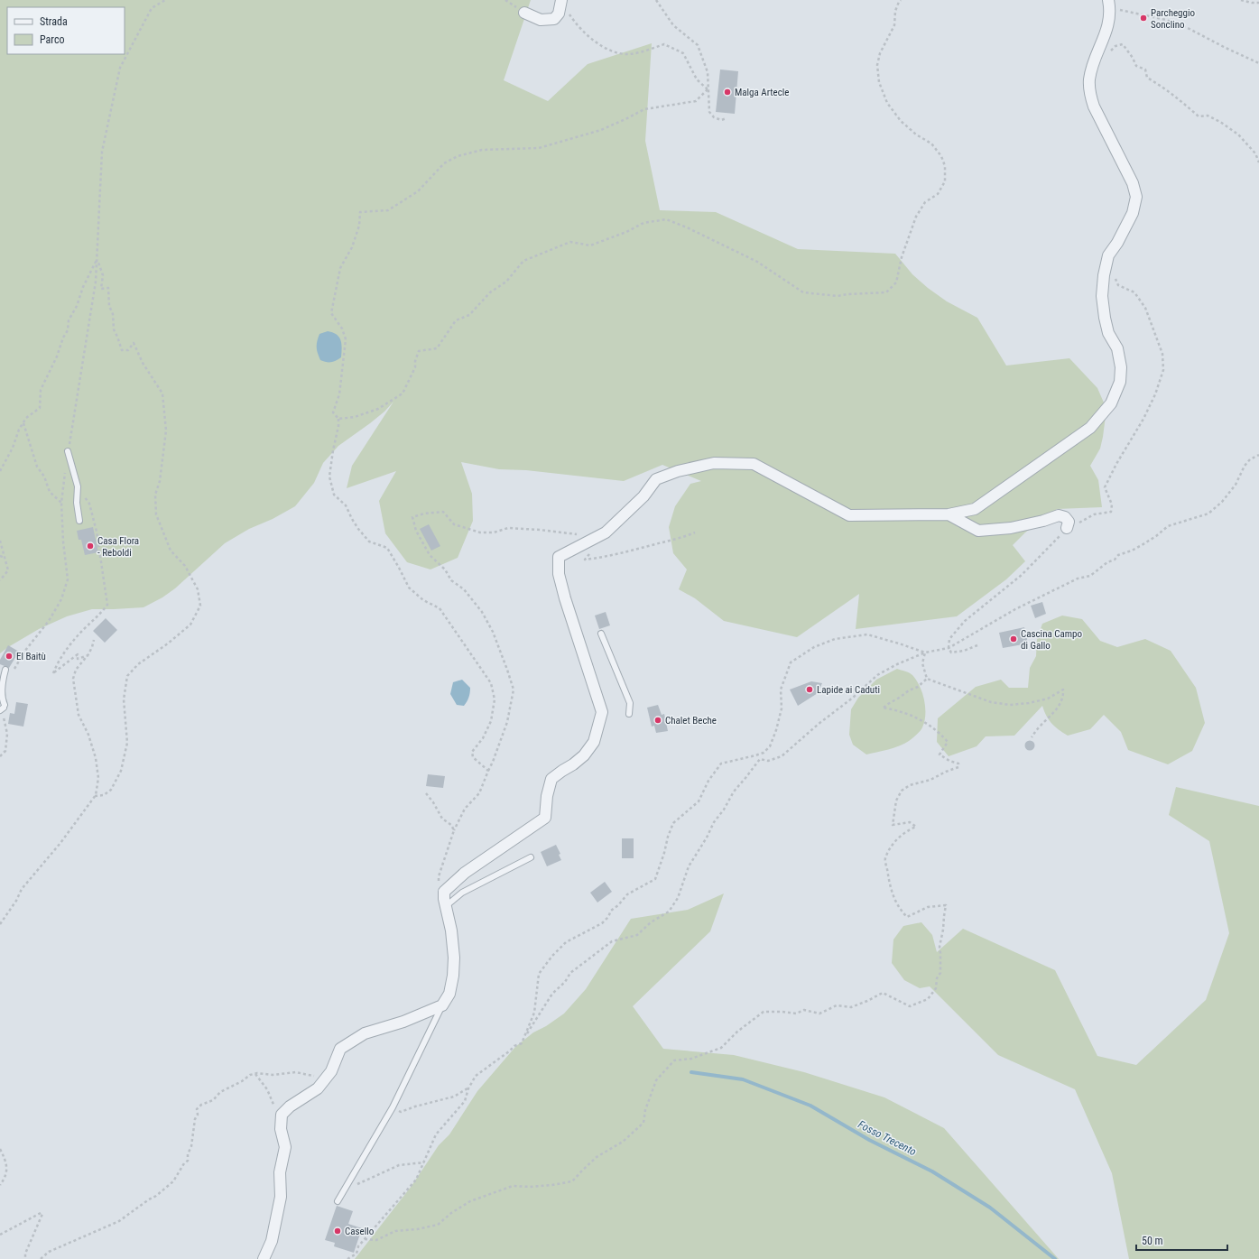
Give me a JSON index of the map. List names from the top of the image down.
{
  "water": ["Fosso Trecento"],
  "places": [
    "Parcheggio Sonclino",
    "Malga Artecle",
    "Casa Flora - Reboldi",
    "Cascina Campo di Gallo",
    "El Baitù",
    "Lapide ai Caduti",
    "Chalet Beche",
    "Casello"
  ],
  "legend": ["Strada", "Parco"],
  "scale_bar": "50 m"
}
